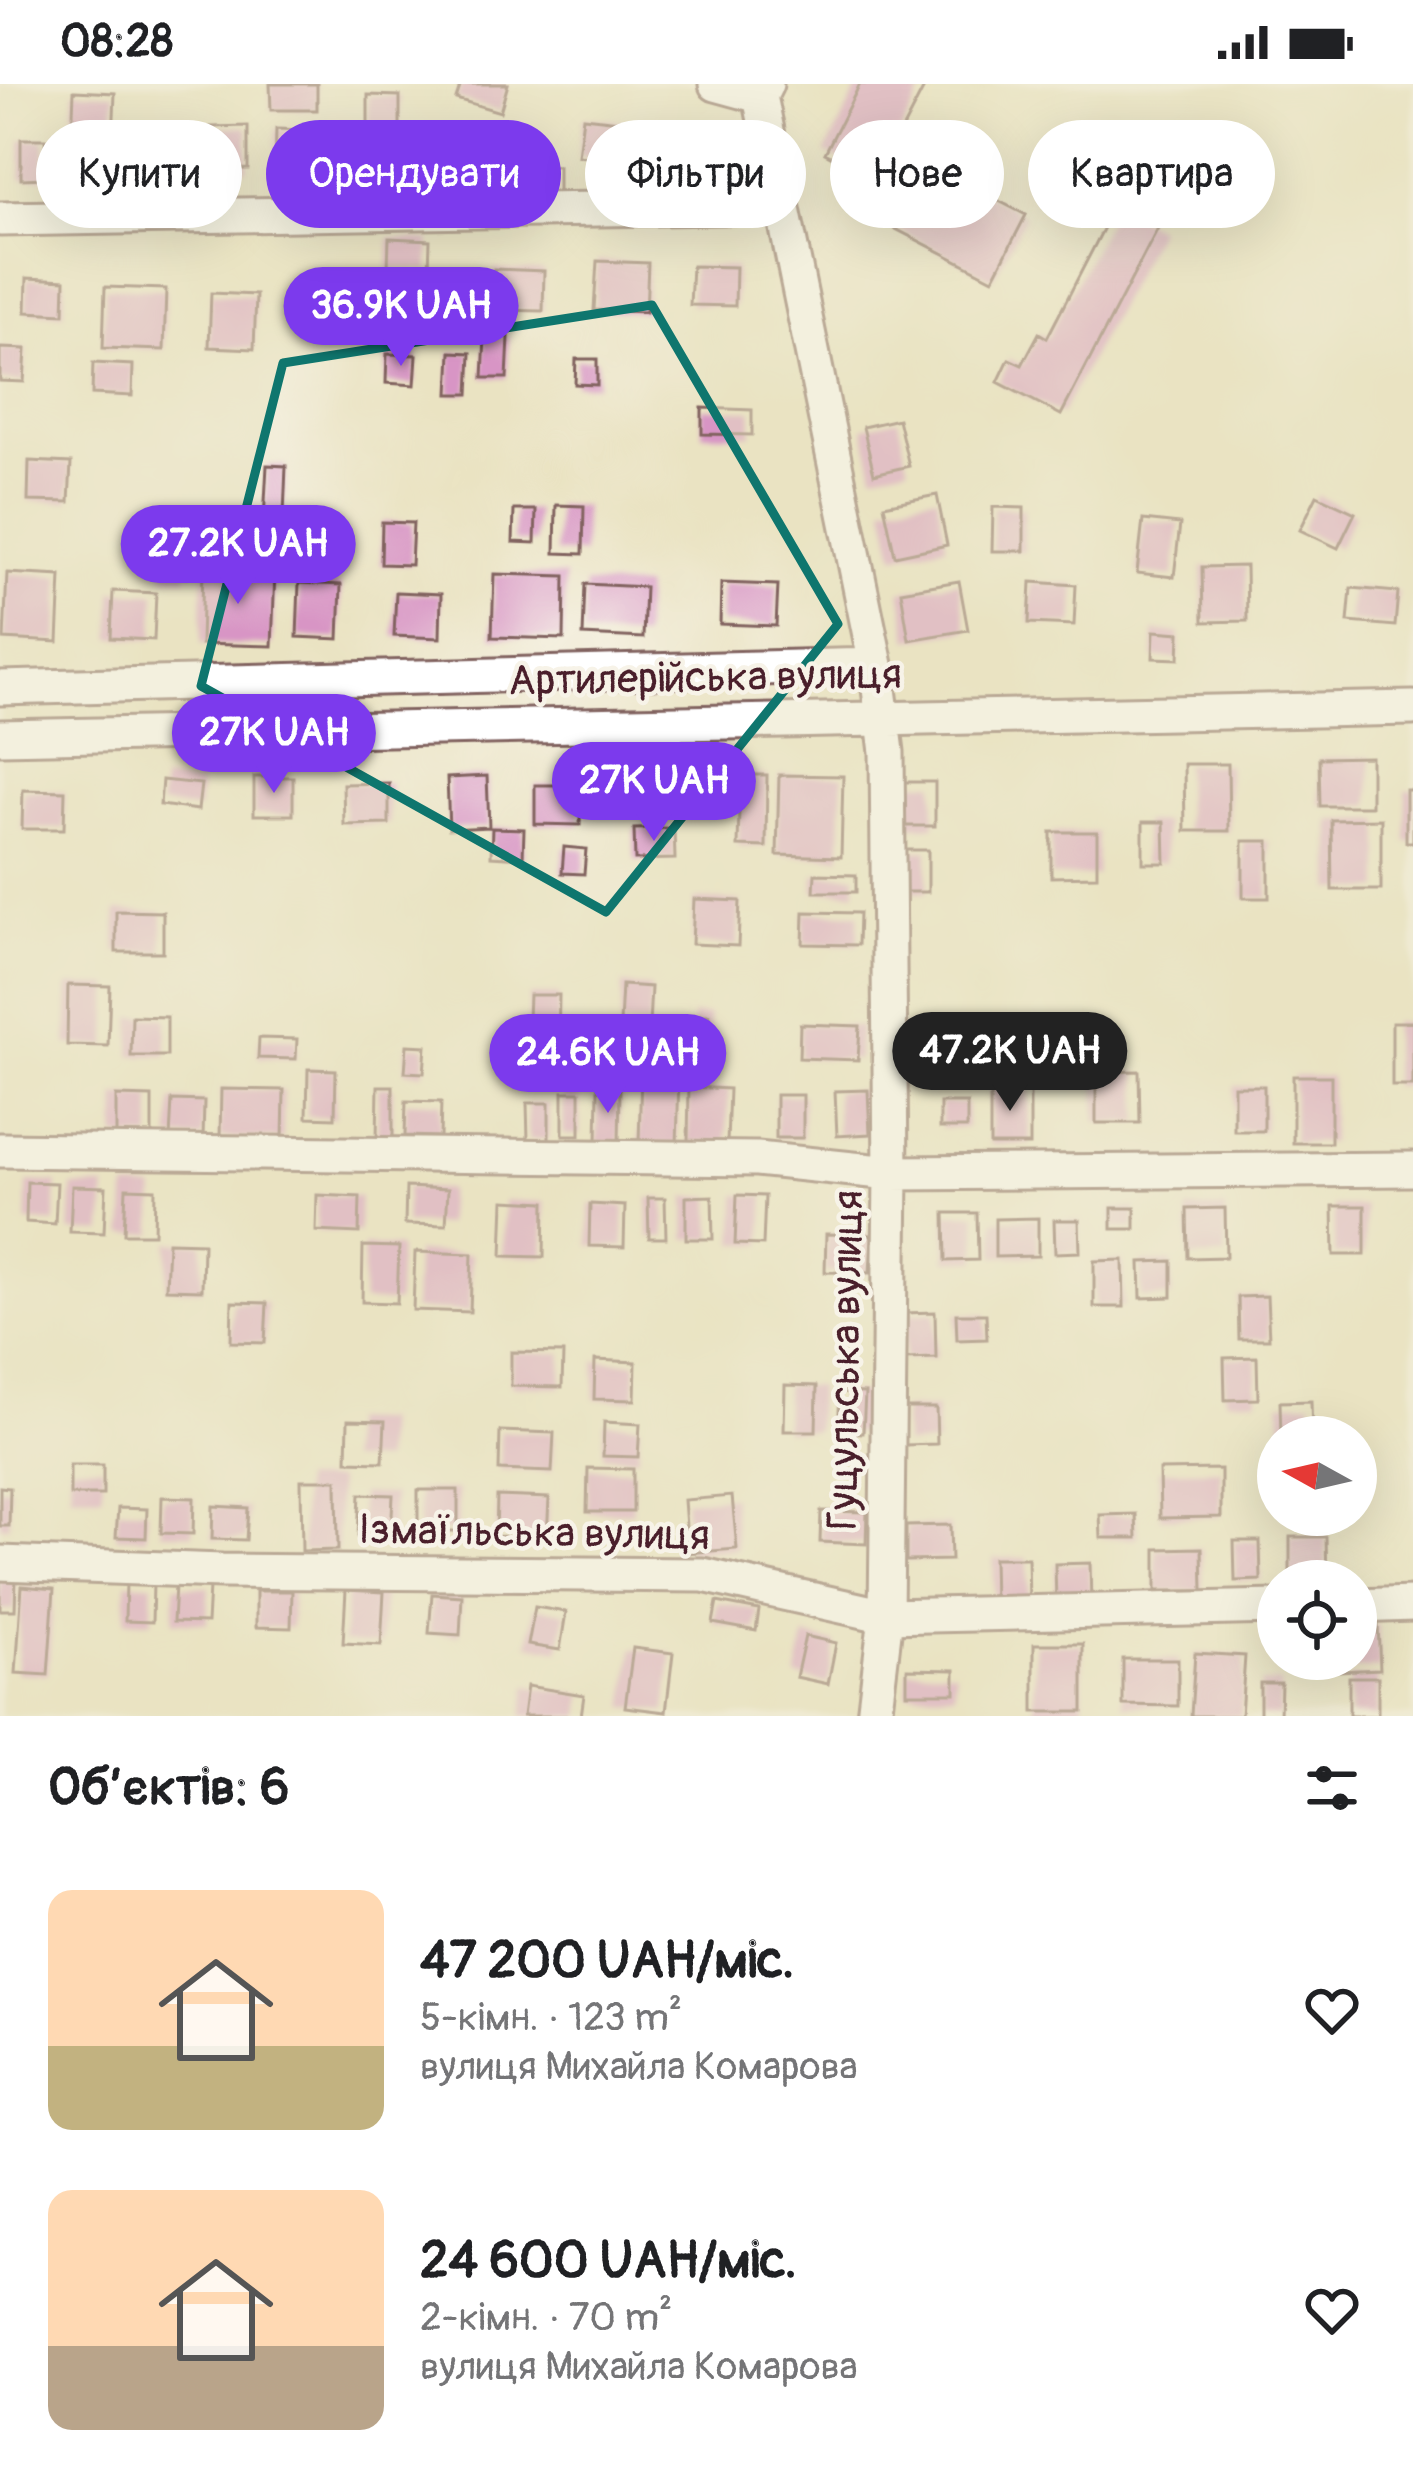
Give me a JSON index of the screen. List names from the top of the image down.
{
  "streets": {
    "street": ["Артилерійська вулиця", "Гуцульська вулиця", "Ізмаїльська вулиця"]
  },
  "crossings": [
    ["Артилерійська вулиця", "Гуцульська вулиця"],
    ["Гуцульська вулиця", "Ізмаїльська вулиця"]
  ],
  "north": "left",
  "page": {
    "status": "08:28",
    "chip": [
      "Купити",
      "Орендувати",
      "Фільтри",
      "Нове",
      "Квартира"
    ],
    "price": [
      "36.9K UAH",
      "27.2K UAH",
      "27K UAH",
      "27K UAH",
      "47.2K UAH",
      "24.6K UAH"
    ],
    "heading": "Об’єктів: 6",
    "list": [
      {
        "name": "47 200 UAH/міс.",
        "note": "5-кімн. · 123 m² · вулиця Михайла Комарова"
      },
      {
        "name": "24 600 UAH/міс.",
        "note": "2-кімн. · 70 m² · вулиця Михайла Комарова"
      }
    ]
  }
}
